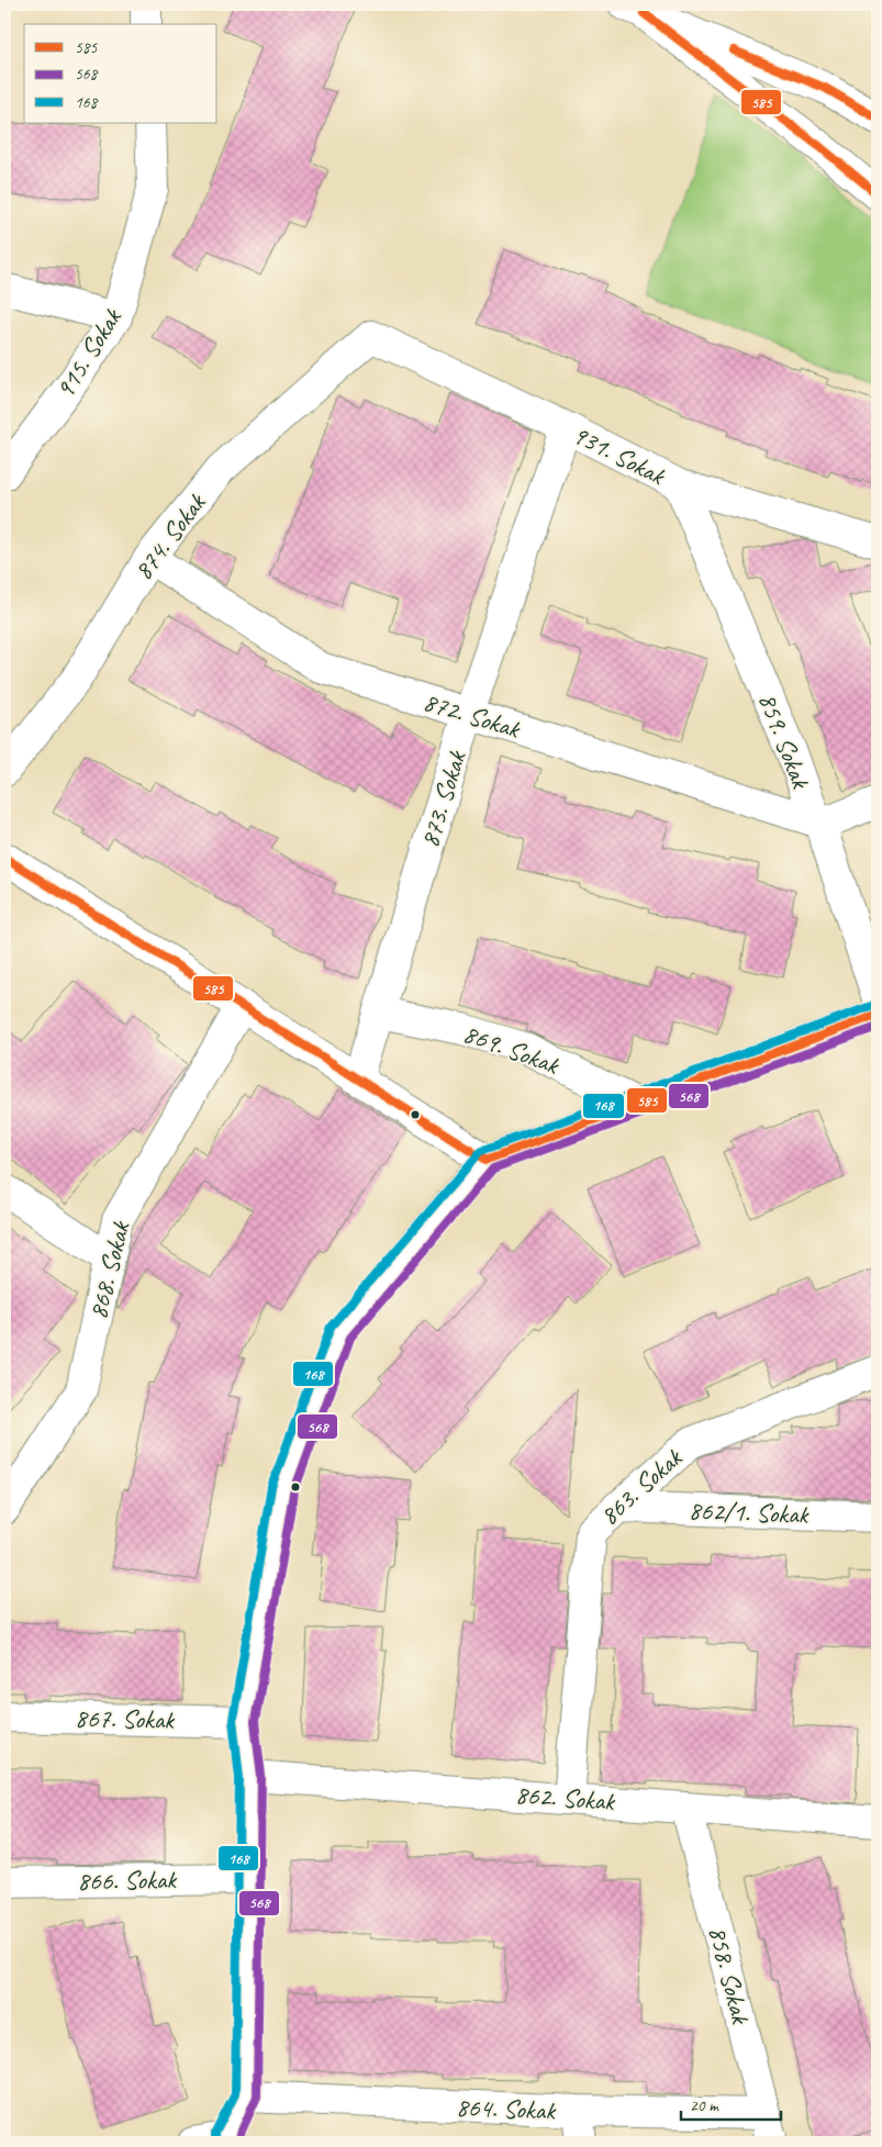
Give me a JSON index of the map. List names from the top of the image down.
{
  "streets": {
    "street": [
      "915. Sokak",
      "931. Sokak",
      "874. Sokak",
      "872. Sokak",
      "859. Sokak",
      "873. Sokak",
      "869. Sokak",
      "868. Sokak",
      "863. Sokak",
      "862/1. Sokak",
      "867. Sokak",
      "862. Sokak",
      "866. Sokak",
      "858. Sokak",
      "864. Sokak"
    ]
  },
  "crossings": [
    ["931. Sokak", "874. Sokak"],
    ["931. Sokak", "859. Sokak"],
    ["931. Sokak", "873. Sokak"],
    ["874. Sokak", "872. Sokak"],
    ["872. Sokak", "859. Sokak"],
    ["872. Sokak", "873. Sokak"],
    ["873. Sokak", "869. Sokak"],
    ["863. Sokak", "862/1. Sokak"],
    ["863. Sokak", "862. Sokak"],
    ["862. Sokak", "858. Sokak"],
    ["858. Sokak", "864. Sokak"]
  ],
  "lines": ["transit line 585", "transit line 168", "transit line 568"],
  "legend": ["585", "568", "168"],
  "scale_bar": "20 m"
}
